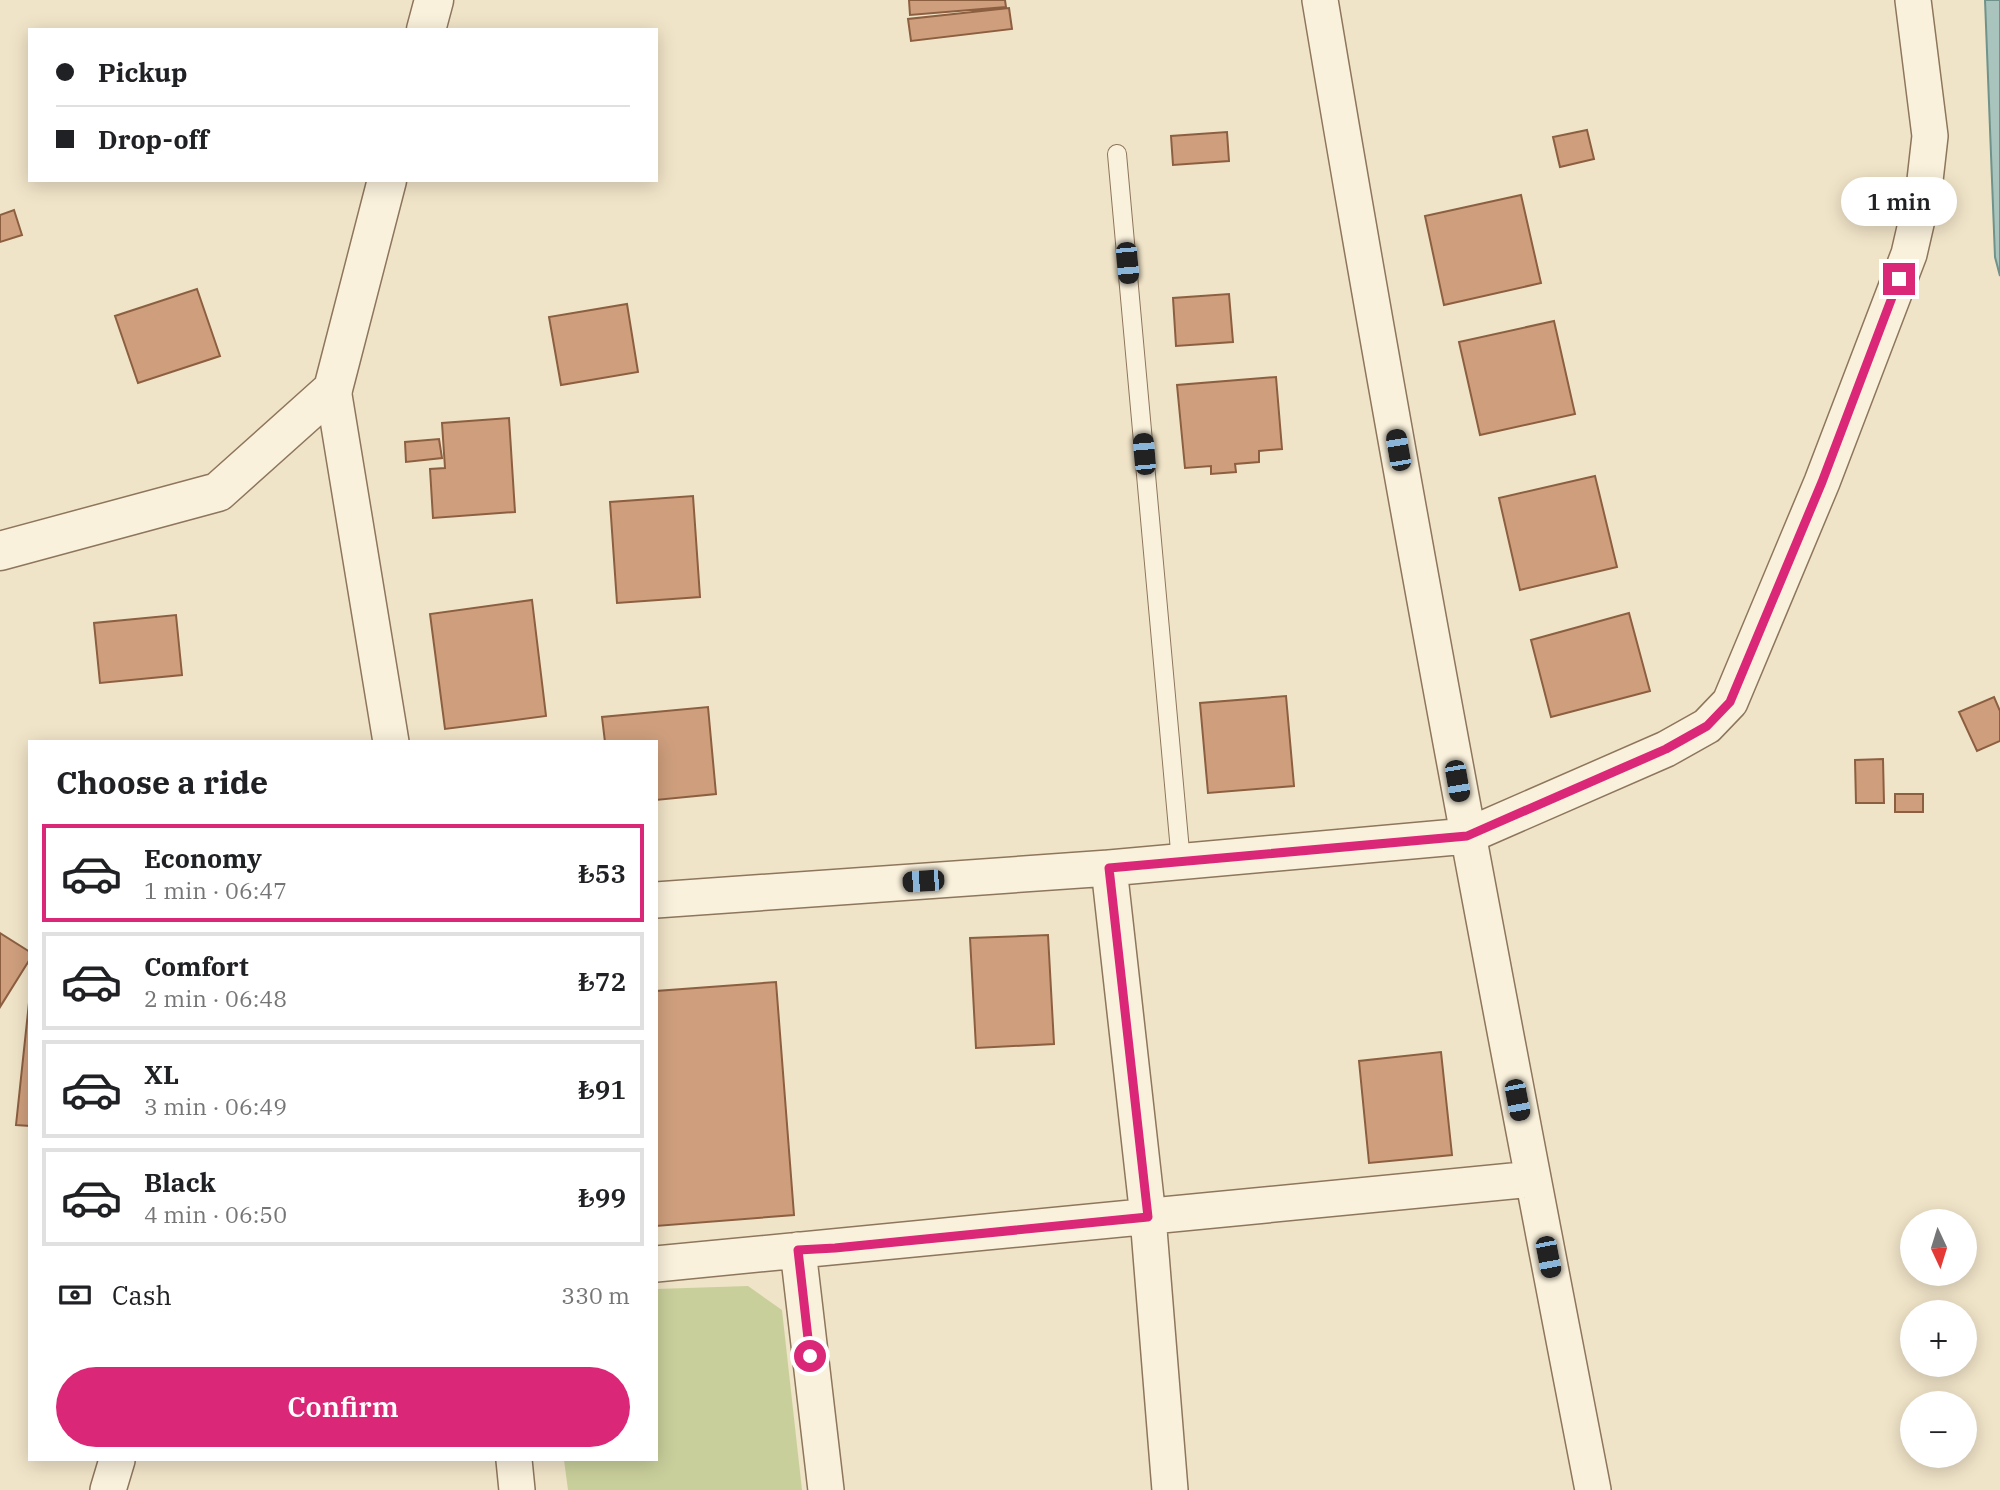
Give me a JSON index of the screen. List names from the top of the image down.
{
  "north": "bottom",
  "page": {
    "banner": ["Pickup", "Drop-off"],
    "bubble": "1 min",
    "heading": "Choose a ride",
    "list": [
      {
        "name": "Economy",
        "note": "1 min · 06:47",
        "value": "₺53"
      },
      {
        "name": "Comfort",
        "note": "2 min · 06:48",
        "value": "₺72"
      },
      {
        "name": "XL",
        "note": "3 min · 06:49",
        "value": "₺91"
      },
      {
        "name": "Black",
        "note": "4 min · 06:50",
        "value": "₺99"
      }
    ],
    "map_buttons": ["+", "−"],
    "pay": ["Cash", "330 m"],
    "buttons": "Confirm"
  }
}
